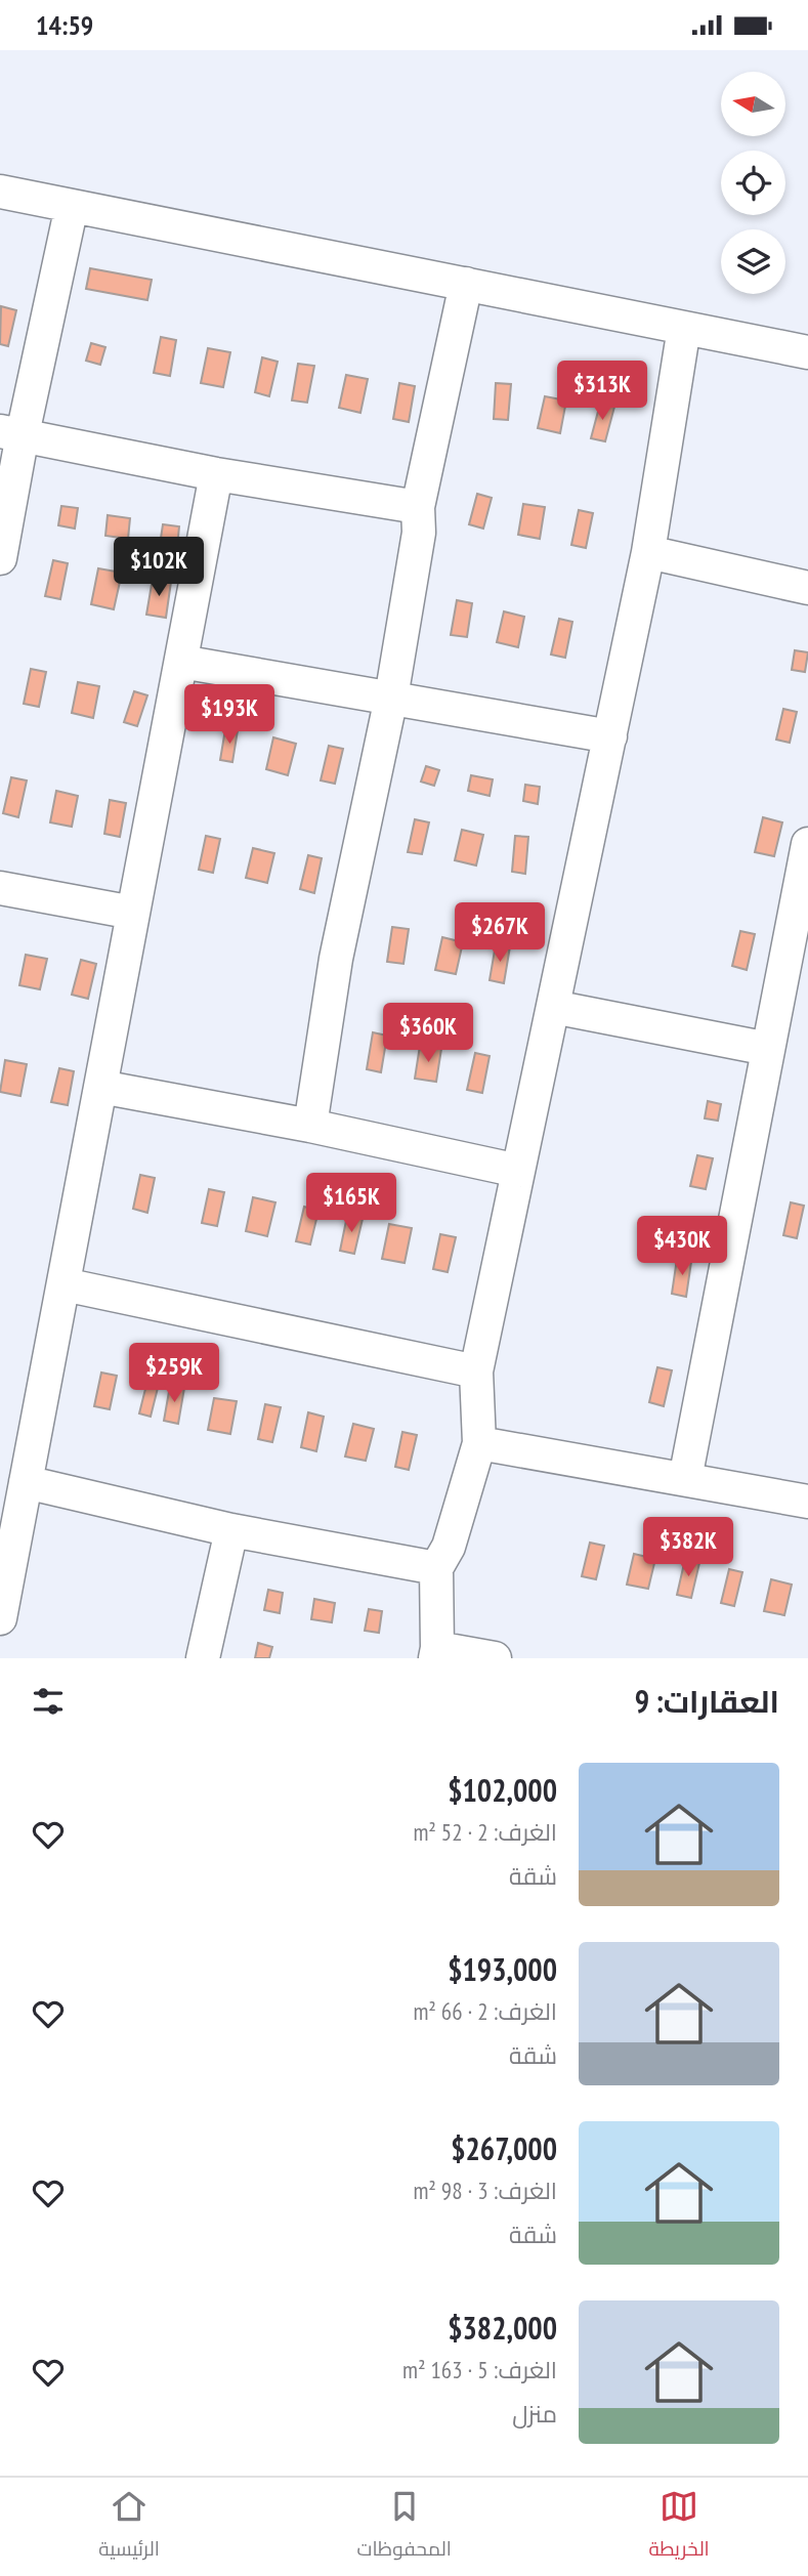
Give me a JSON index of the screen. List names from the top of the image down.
{
  "north": "left",
  "page": {
    "status": "14:59",
    "price": [
      "$313K",
      "$102K",
      "$193K",
      "$267K",
      "$360K",
      "$165K",
      "$430K",
      "$259K",
      "$382K"
    ],
    "heading": "العقارات: 9",
    "list": [
      {
        "name": "$102,000",
        "note": "الغرف: 2 · 52 m² · شقة"
      },
      {
        "name": "$193,000",
        "note": "الغرف: 2 · 66 m² · شقة"
      },
      {
        "name": "$267,000",
        "note": "الغرف: 3 · 98 m² · شقة"
      },
      {
        "name": "$382,000",
        "note": "الغرف: 5 · 163 m² · منزل"
      }
    ],
    "tabs": ["الخريطة", "المحفوظات", "الرئيسية"]
  }
}
